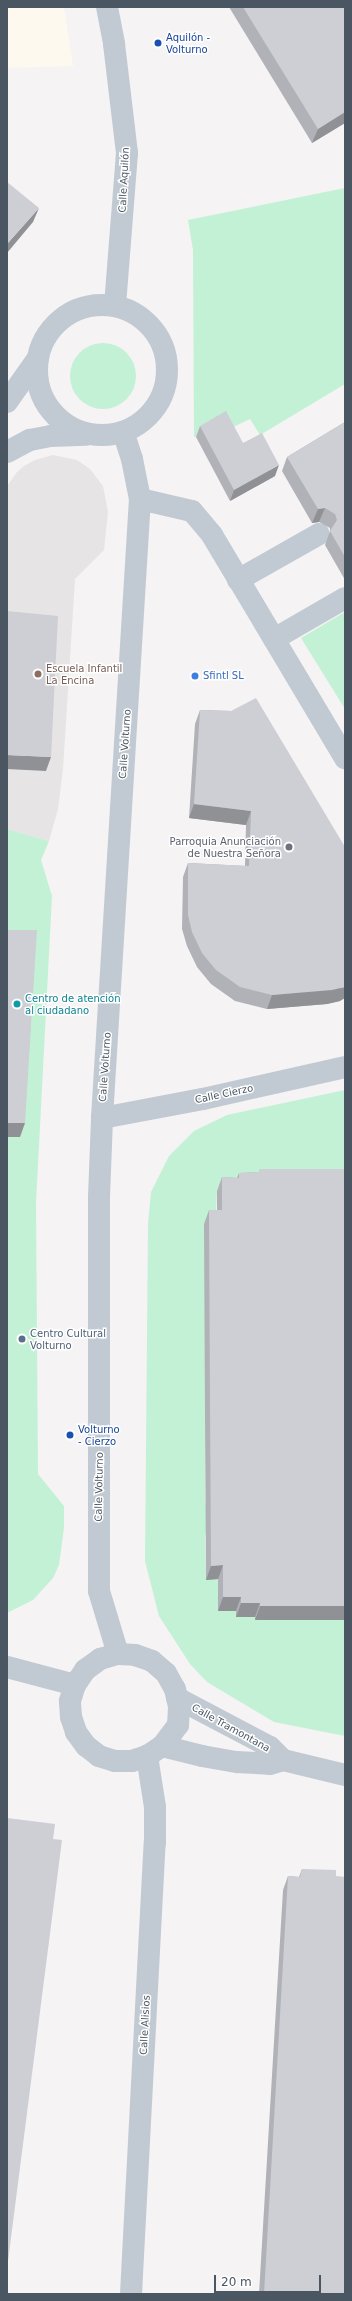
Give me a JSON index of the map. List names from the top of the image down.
{
  "streets": {
    "street": [
      "Calle Aquilón",
      "Calle Volturno",
      "Calle Cierzo",
      "Calle Tramontana",
      "Calle Alisios"
    ]
  },
  "crossings": [
    ["Calle Aquilón", "Calle Volturno"],
    ["Calle Volturno", "Calle Cierzo"],
    ["Calle Volturno", "Calle Tramontana"],
    ["Calle Volturno", "Calle Alisios"],
    ["Calle Tramontana", "Calle Alisios"]
  ],
  "places": [
    "Aquilón - Volturno",
    "Escuela Infantil La Encina",
    "Sfintl SL",
    "Parroquia Anunciación de Nuestra Señora",
    "Centro de atención al ciudadano",
    "Centro Cultural Volturno",
    "Volturno - Cierzo"
  ],
  "scale_bar": "20 m"
}
